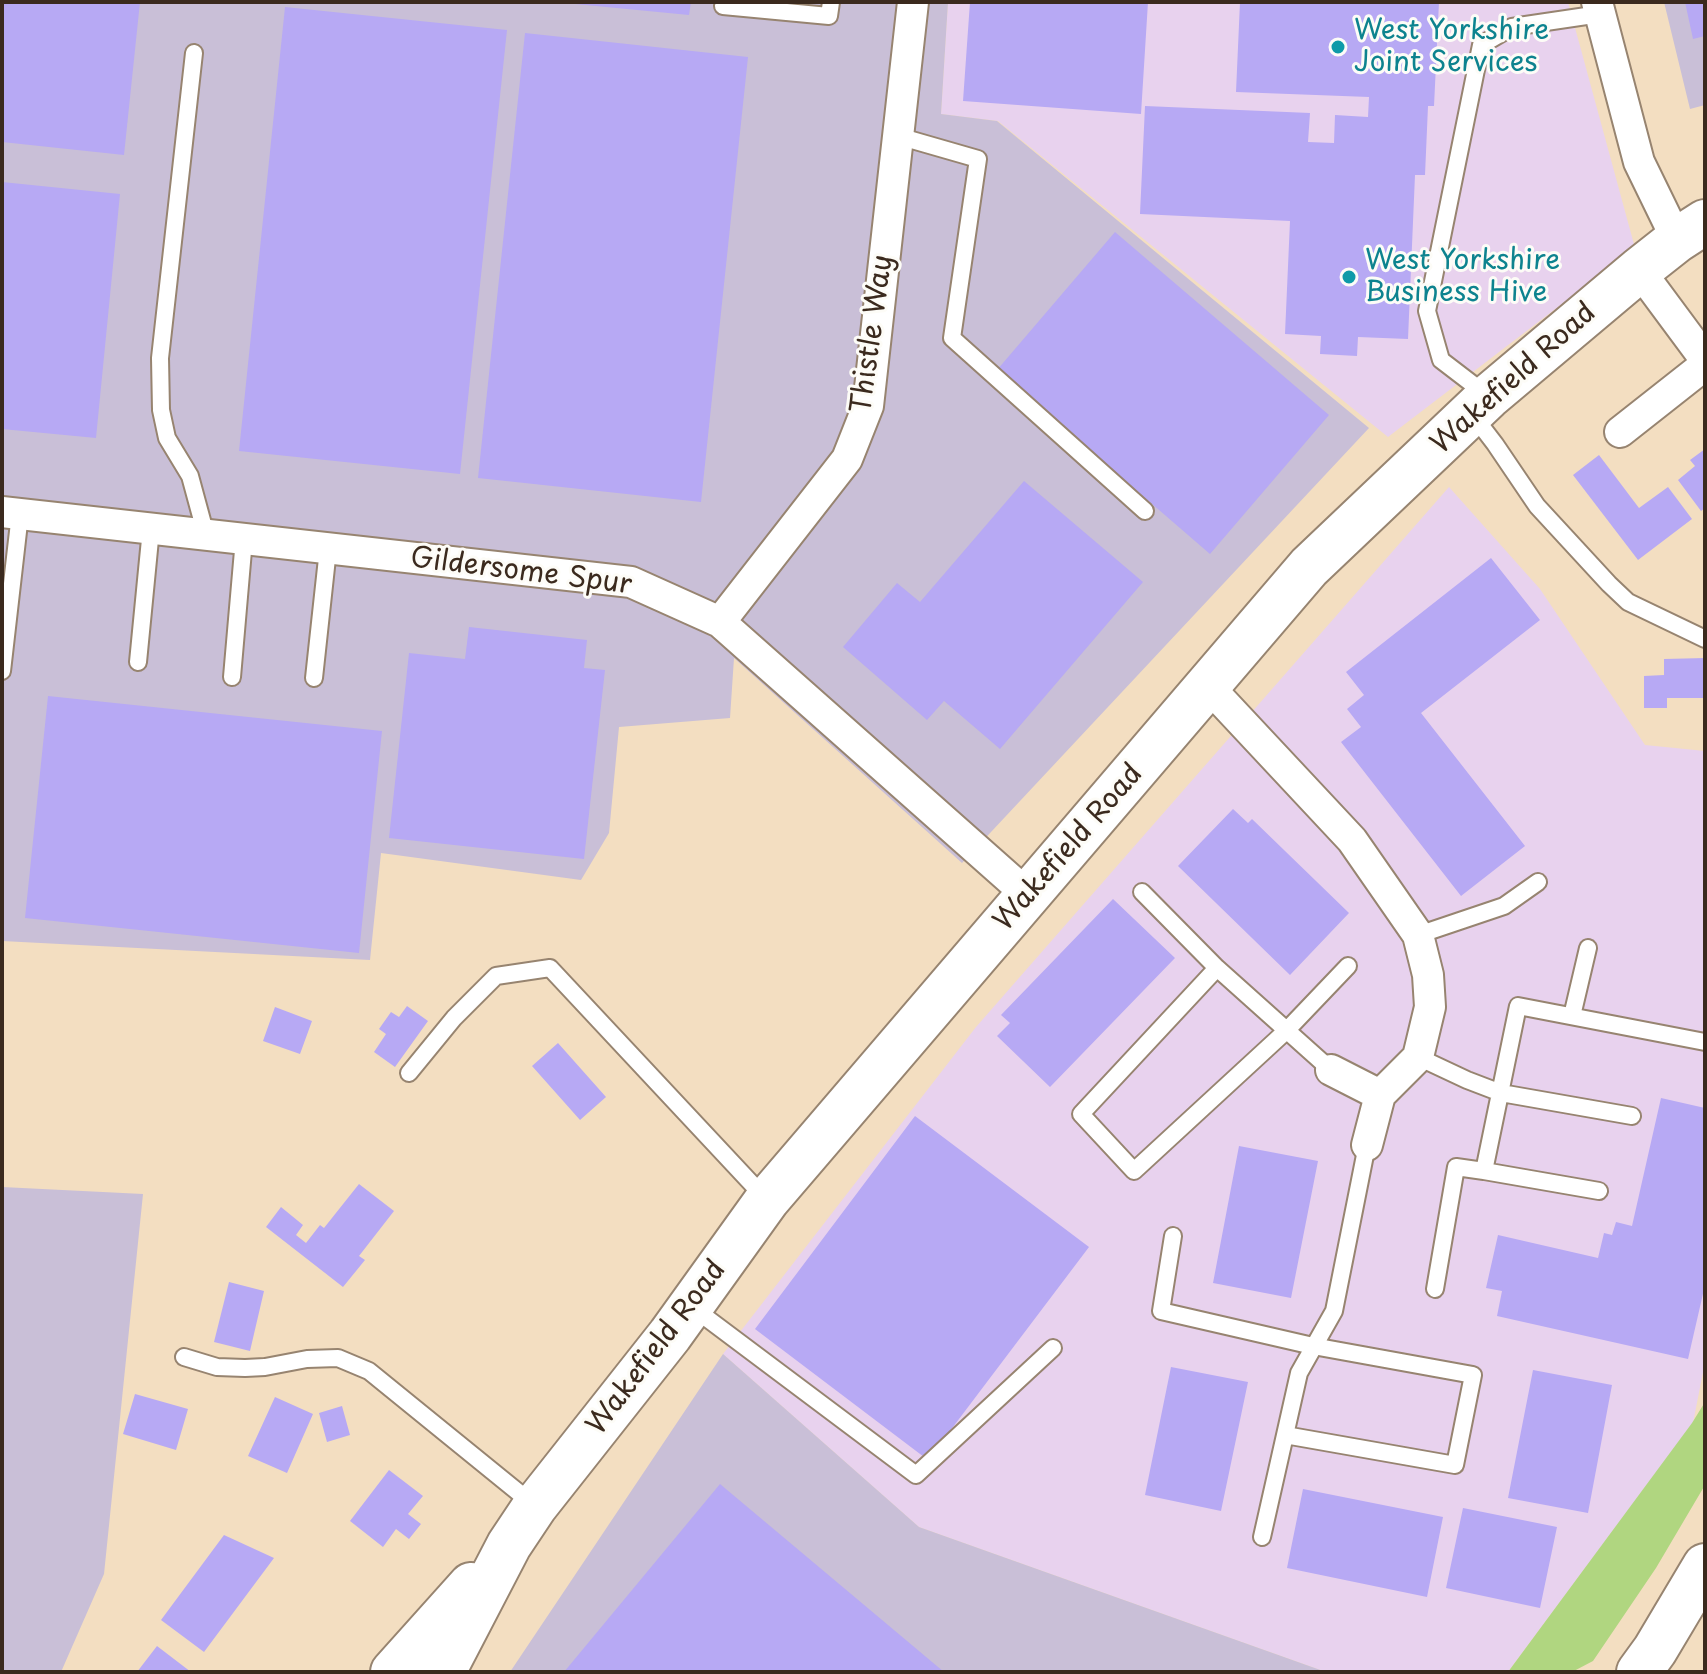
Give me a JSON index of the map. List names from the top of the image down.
{
  "streets": {
    "main road": ["Wakefield Road"],
    "street": ["Thistle Way", "Gildersome Spur"]
  },
  "crossings": [
    ["Thistle Way", "Gildersome Spur"],
    ["Wakefield Road", "Gildersome Spur"]
  ],
  "places": ["West Yorkshire Joint Services", "West Yorkshire Business Hive"]
}
